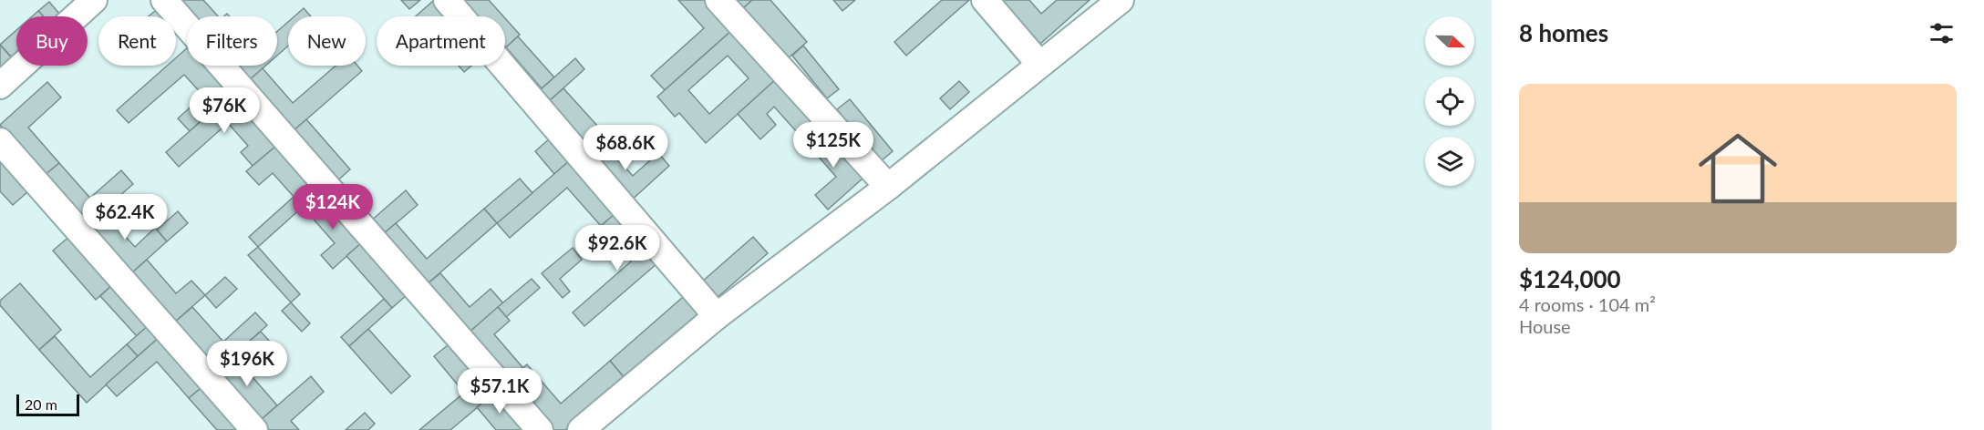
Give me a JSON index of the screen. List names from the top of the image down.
{
  "scale_bar": "20 m",
  "north": "right",
  "page": {
    "heading": "8 homes",
    "chip": [
      "Buy",
      "Rent",
      "Filters",
      "New",
      "Apartment"
    ],
    "list": [
      {
        "name": "$124,000",
        "note": "4 rooms · 104 m² · House"
      }
    ],
    "price": [
      "$76K",
      "$125K",
      "$68.6K",
      "$124K",
      "$62.4K",
      "$92.6K",
      "$196K",
      "$57.1K"
    ],
    "scale": "20 m"
  }
}
